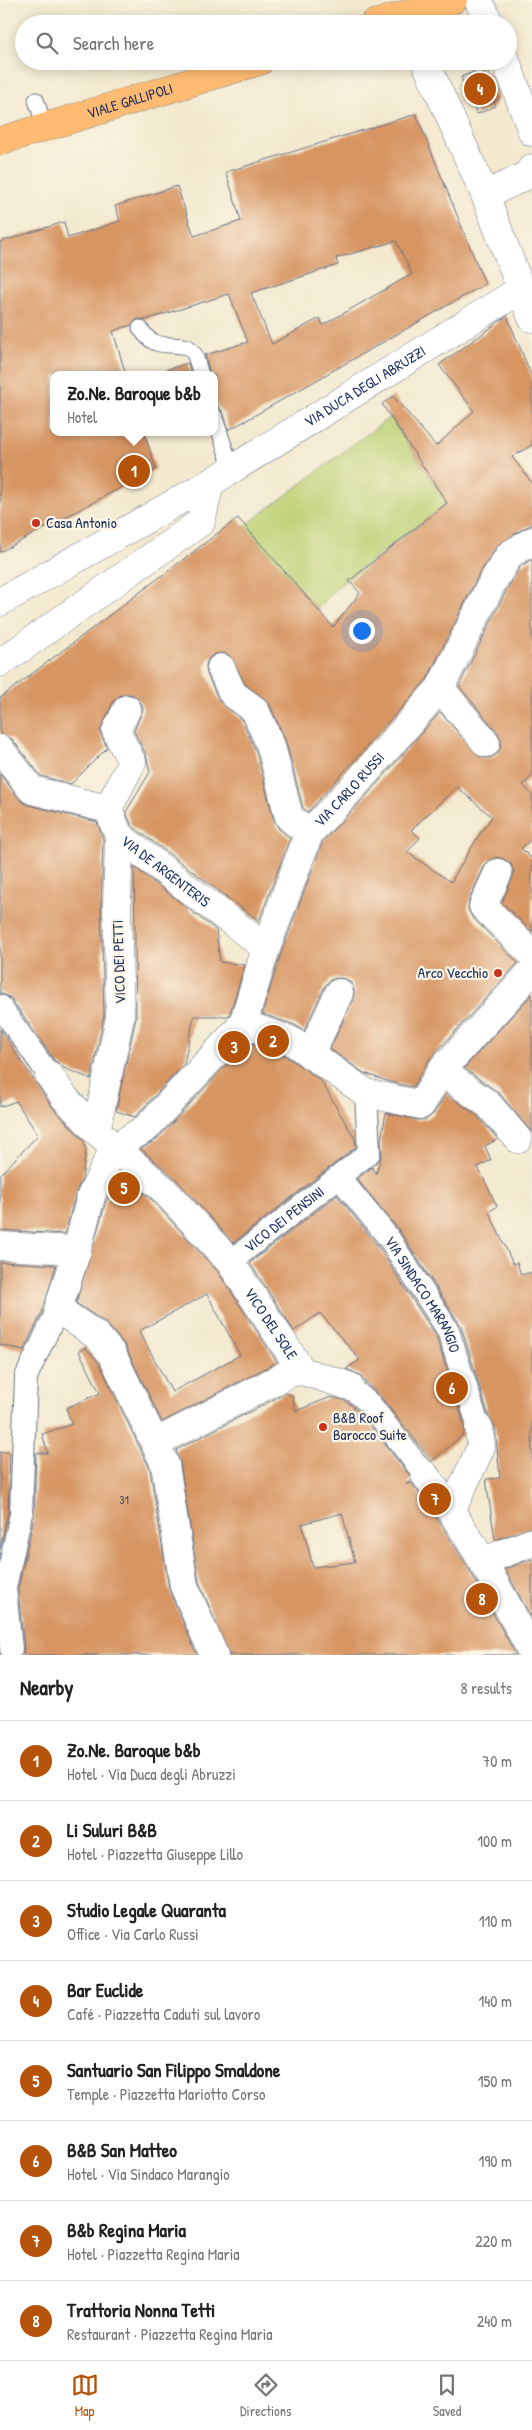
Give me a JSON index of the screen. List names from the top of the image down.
{
  "streets": {
    "main road": ["VIALE GALLIPOLI"],
    "street": [
      "VIA DUCA DEGLI ABRUZZI",
      "VIA CARLO RUSSI",
      "VIA DE ARGENTERIS",
      "VICO DEI PETTI",
      "VICO DEI PENSINI",
      "VIA SINDACO MARANGIO",
      "VICO DEL SOLE"
    ]
  },
  "crossings": [
    ["VIA CARLO RUSSI", "VIA DE ARGENTERIS"],
    ["VIA CARLO RUSSI", "VICO DEI PETTI"],
    ["VIA CARLO RUSSI", "VICO DEL SOLE"],
    ["VIA DE ARGENTERIS", "VICO DEI PETTI"],
    ["VICO DEI PETTI", "VICO DEL SOLE"],
    ["VICO DEI PENSINI", "VIA SINDACO MARANGIO"],
    ["VICO DEI PENSINI", "VICO DEL SOLE"]
  ],
  "places": ["Casa Antonio", "Arco Vecchio", "B&B Roof Barocco Suite"],
  "house_numbers": ["31"],
  "page": {
    "search": "Search here",
    "pins": [
      "4",
      "1",
      "2",
      "3",
      "5",
      "6",
      "7",
      "8"
    ],
    "popup": ["Zo.Ne. Baroque b&b", "Hotel"],
    "heading": ["Nearby", "8 results"],
    "list": [
      {
        "mark": "1",
        "name": "Zo.Ne. Baroque b&b",
        "note": "Hotel · Via Duca degli Abruzzi",
        "value": "70 m"
      },
      {
        "mark": "2",
        "name": "Li Suluri B&B",
        "note": "Hotel · Piazzetta Giuseppe Lillo",
        "value": "100 m"
      },
      {
        "mark": "3",
        "name": "Studio Legale Quaranta",
        "note": "Office · Via Carlo Russi",
        "value": "110 m"
      },
      {
        "mark": "4",
        "name": "Bar Euclide",
        "note": "Café · Piazzetta Caduti sul lavoro",
        "value": "140 m"
      },
      {
        "mark": "5",
        "name": "Santuario San Filippo Smaldone",
        "note": "Temple · Piazzetta Mariotto Corso",
        "value": "150 m"
      },
      {
        "mark": "6",
        "name": "B&B San Matteo",
        "note": "Hotel · Via Sindaco Marangio",
        "value": "190 m"
      },
      {
        "mark": "7",
        "name": "B&b Regina Maria",
        "note": "Hotel · Piazzetta Regina Maria",
        "value": "220 m"
      },
      {
        "mark": "8",
        "name": "Trattoria Nonna Tetti",
        "note": "Restaurant · Piazzetta Regina Maria",
        "value": "240 m"
      }
    ],
    "nav": ["Map", "Directions", "Saved"]
  }
}
